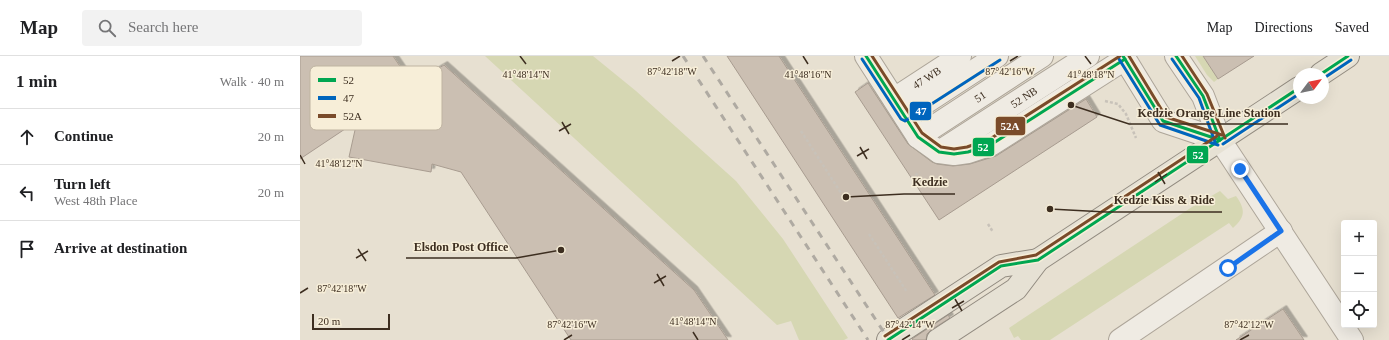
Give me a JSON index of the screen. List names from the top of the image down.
{
  "streets": {
    "street": ["47 WB", "51", "52 NB"]
  },
  "places": [
    "Kedzie Orange Line Station",
    "Kedzie",
    "Kedzie Kiss & Ride",
    "Elsdon Post Office"
  ],
  "lines": ["transit line 52", "transit line 52A", "transit line 47"],
  "legend": ["52", "47", "52A"],
  "scale_bar": "20 m",
  "north": "top right",
  "page": {
    "header": "Map",
    "search": "Search here",
    "nav": ["Map", "Directions", "Saved"],
    "heading": ["1 min", "Walk · 40 m"],
    "list": [
      ["Continue", "20 m"],
      ["Turn left", "West 48th Place", "20 m"],
      "Arrive at destination"
    ],
    "map_buttons": ["+", "−"],
    "scale": "20 m"
  },
  "coordinates": [
    "87°42'16\"W",
    "87°42'18\"W",
    "41°48'16\"N",
    "41°48'18\"N",
    "41°48'14\"N",
    "41°48'12\"N",
    "87°42'14\"W",
    "87°42'12\"W"
  ]
}
